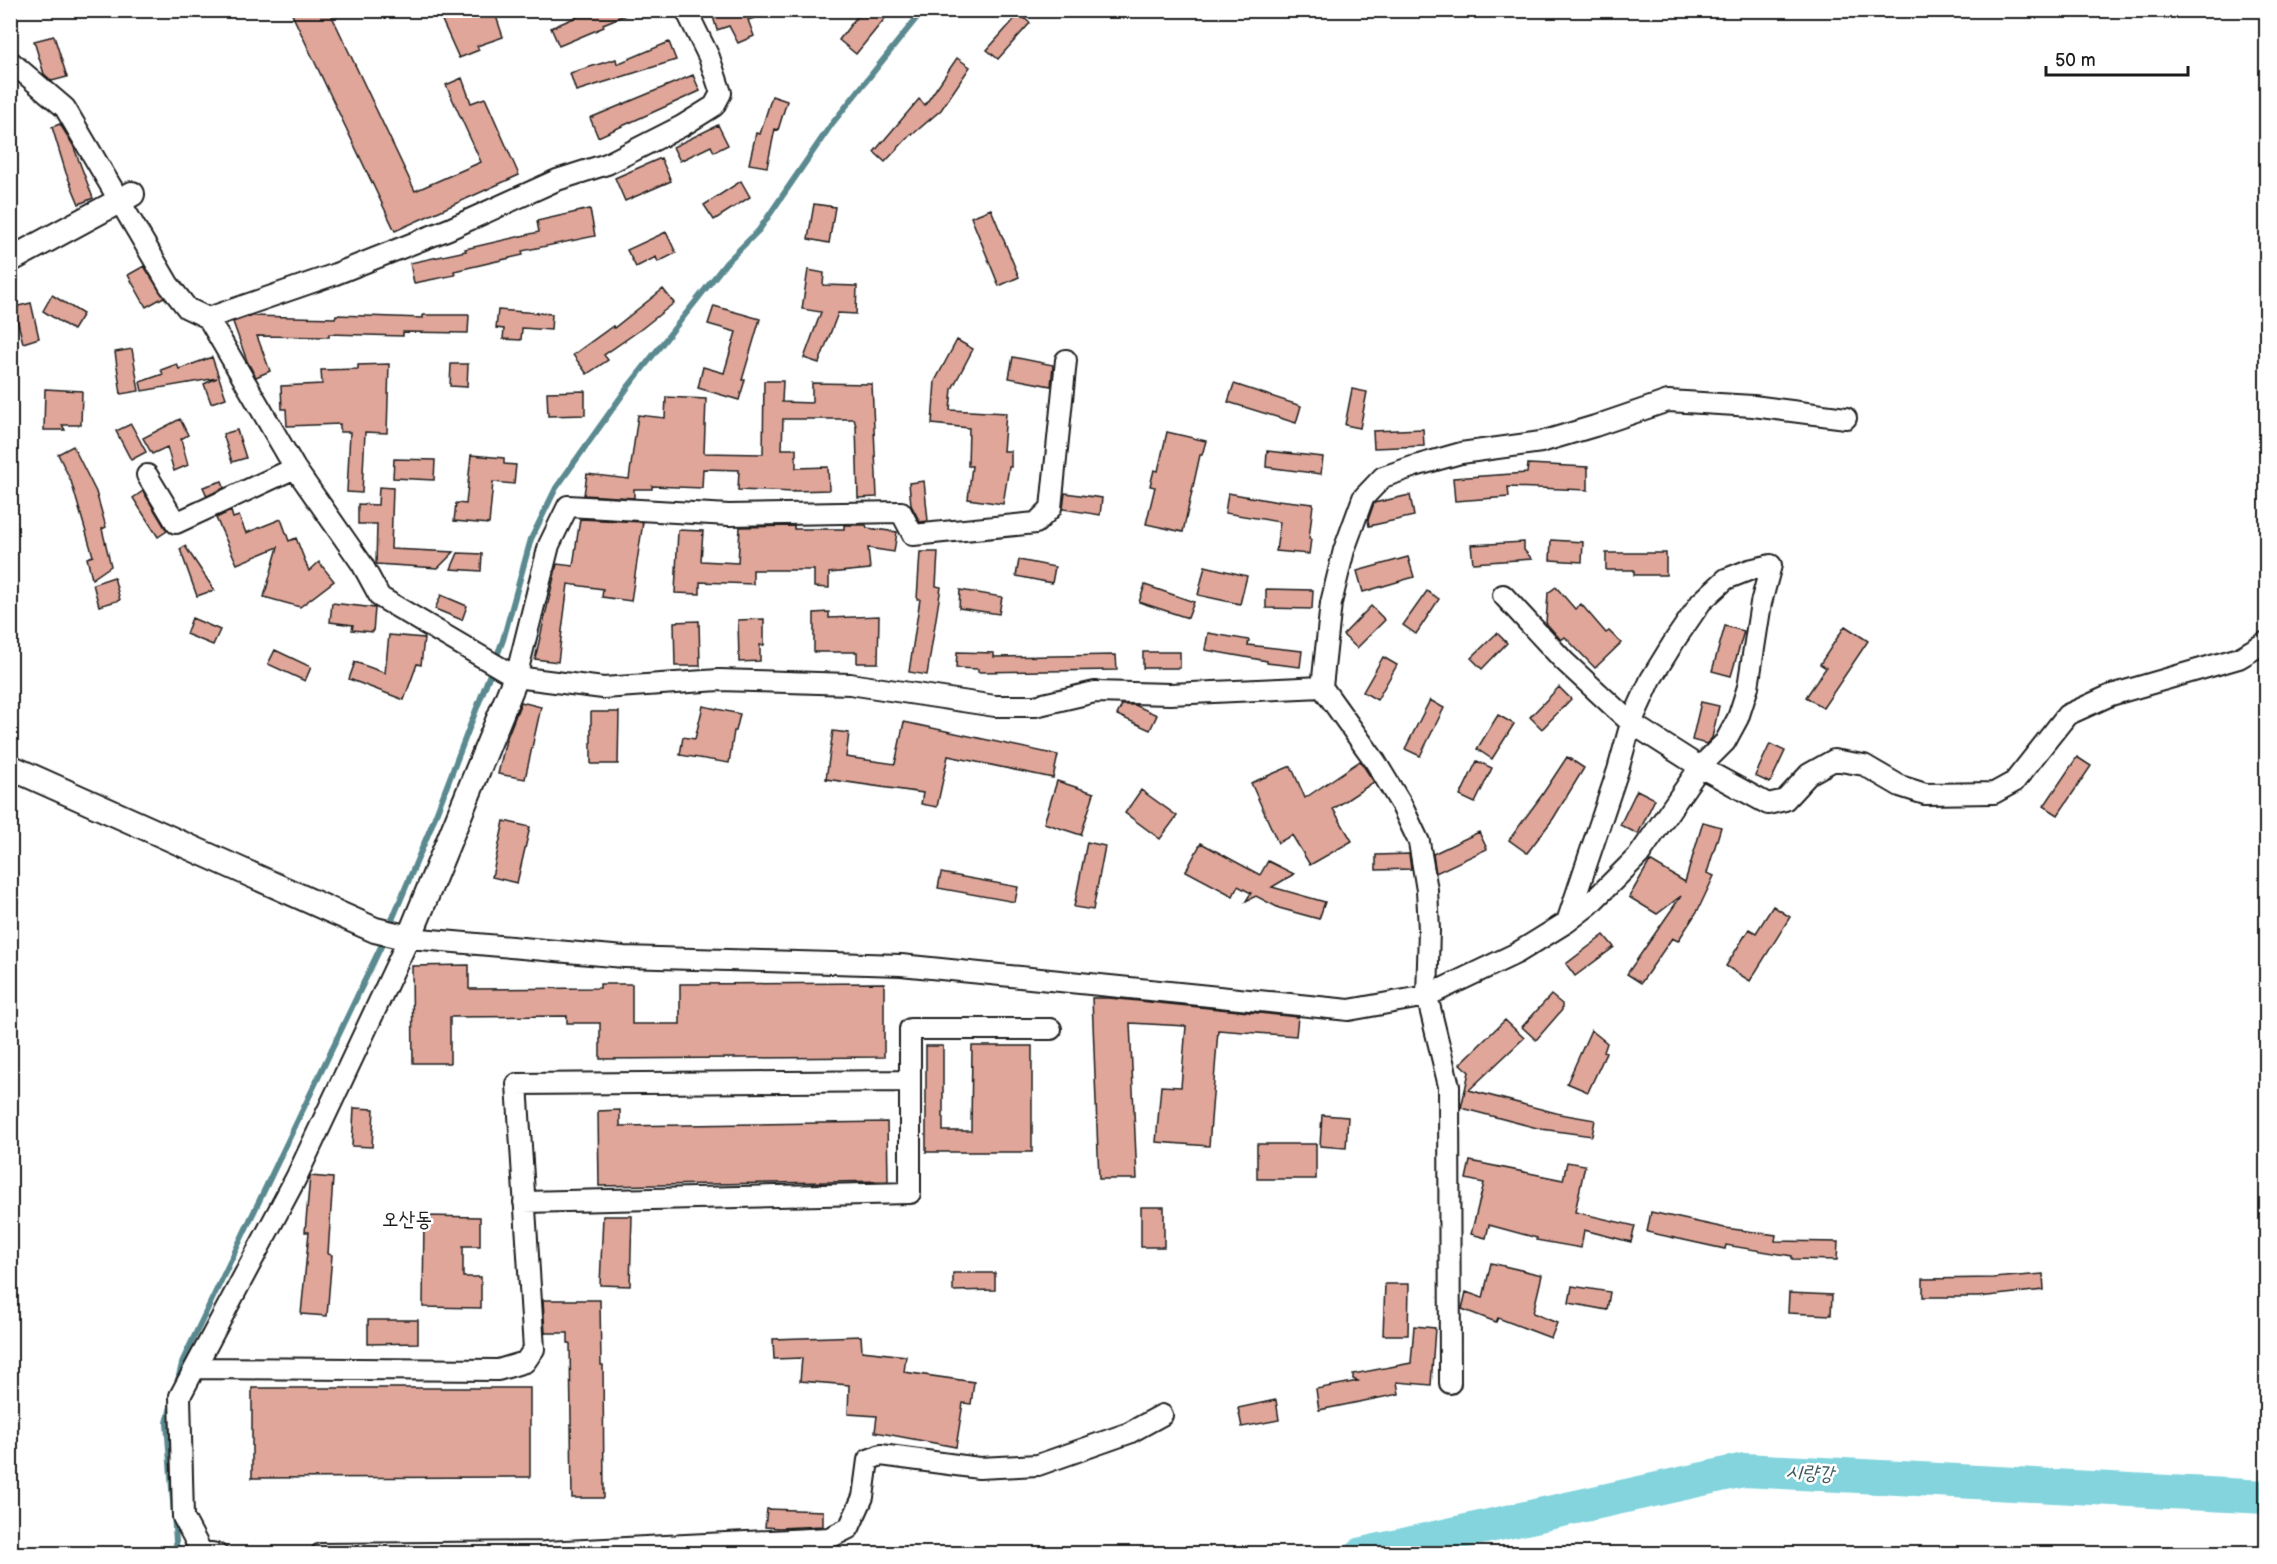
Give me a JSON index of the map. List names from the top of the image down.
{
  "districts": ["오산동"],
  "water": ["시량강"],
  "scale_bar": "50 m"
}
